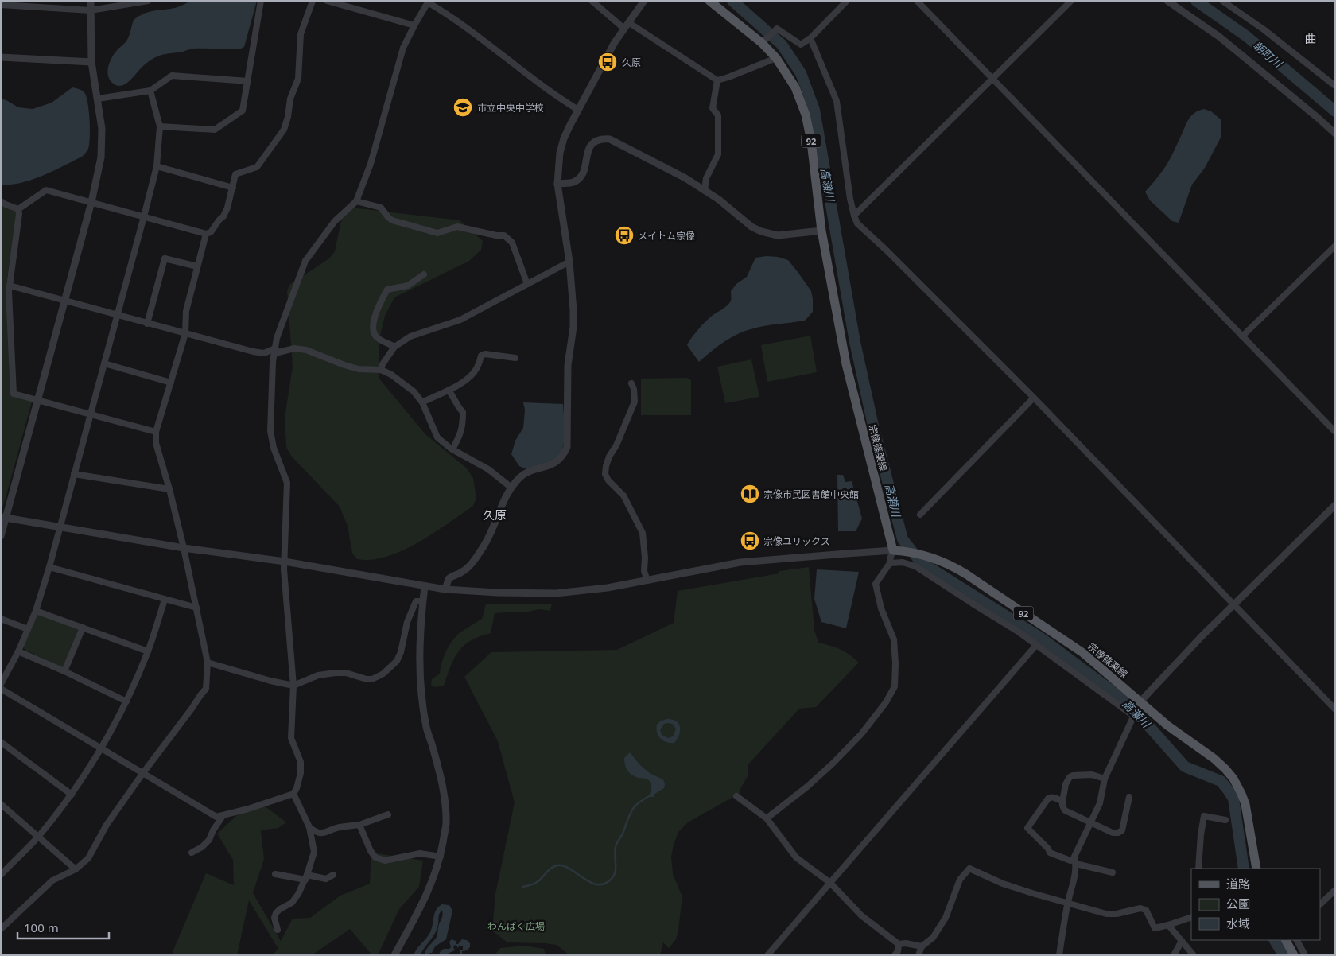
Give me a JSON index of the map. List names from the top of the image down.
{
  "streets": {
    "main road": ["92", "宗像篠栗線"]
  },
  "districts": ["曲", "久原"],
  "water": ["朝町川", "高瀬川"],
  "parks": ["わんぱく広場"],
  "places": {
    "bus stop": ["久原", "メイトム宗像", "宗像ユリックス"],
    "school or university": ["市立中央中学校"],
    "library": ["宗像市民図書館中央館"]
  },
  "legend": ["道路", "公園", "水域"],
  "scale_bar": "100 m"
}
